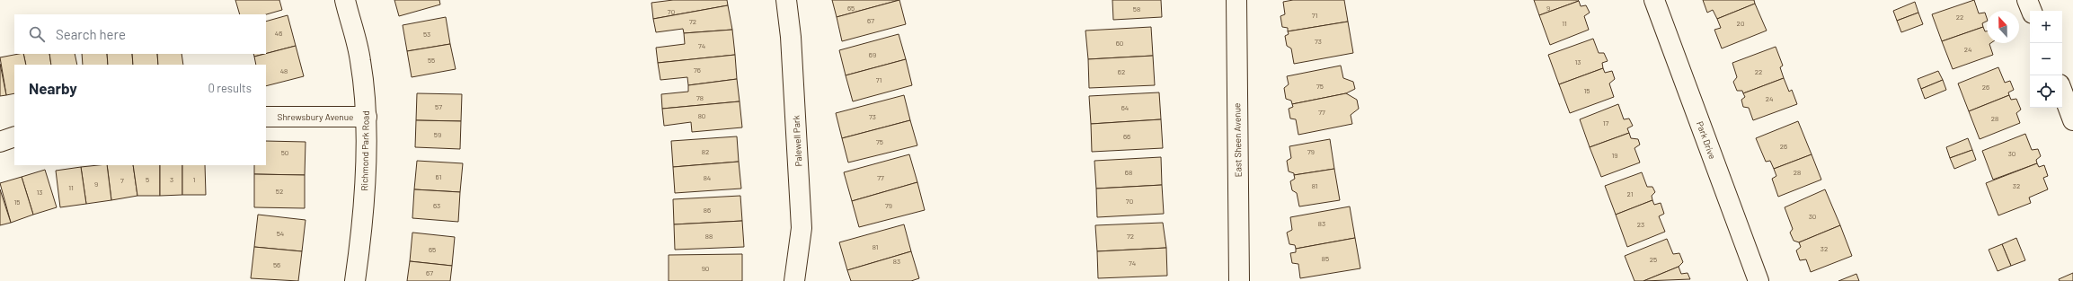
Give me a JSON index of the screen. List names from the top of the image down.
{
  "streets": {
    "street": [
      "Shrewsbury Avenue",
      "East Sheen Avenue",
      "Park Drive",
      "Palewell Park",
      "Richmond Park Road"
    ]
  },
  "crossings": [
    ["Shrewsbury Avenue", "Richmond Park Road"]
  ],
  "house_numbers": [
    "65",
    "9",
    "58",
    "70",
    "71",
    "22",
    "67",
    "72",
    "11",
    "20",
    "46",
    "53",
    "73",
    "60",
    "74",
    "24",
    "69",
    "55",
    "13",
    "76",
    "48",
    "62",
    "22",
    "71",
    "75",
    "26",
    "15",
    "78",
    "24",
    "57",
    "64",
    "77",
    "80",
    "73",
    "28",
    "17",
    "59",
    "66",
    "75",
    "26",
    "82",
    "79",
    "50",
    "30",
    "19",
    "68",
    "28",
    "61",
    "84",
    "77",
    "5",
    "3",
    "1",
    "7",
    "9",
    "81",
    "32",
    "11",
    "52",
    "13",
    "21",
    "70",
    "15",
    "63",
    "79",
    "86",
    "30",
    "83",
    "23",
    "54",
    "88",
    "72",
    "81",
    "32",
    "65",
    "85",
    "25",
    "83",
    "74",
    "56",
    "90",
    "67"
  ],
  "north": "top",
  "page": {
    "map_buttons": ["+", "−"],
    "search": "Search here",
    "heading": ["Nearby", "0 results"]
  }
}
